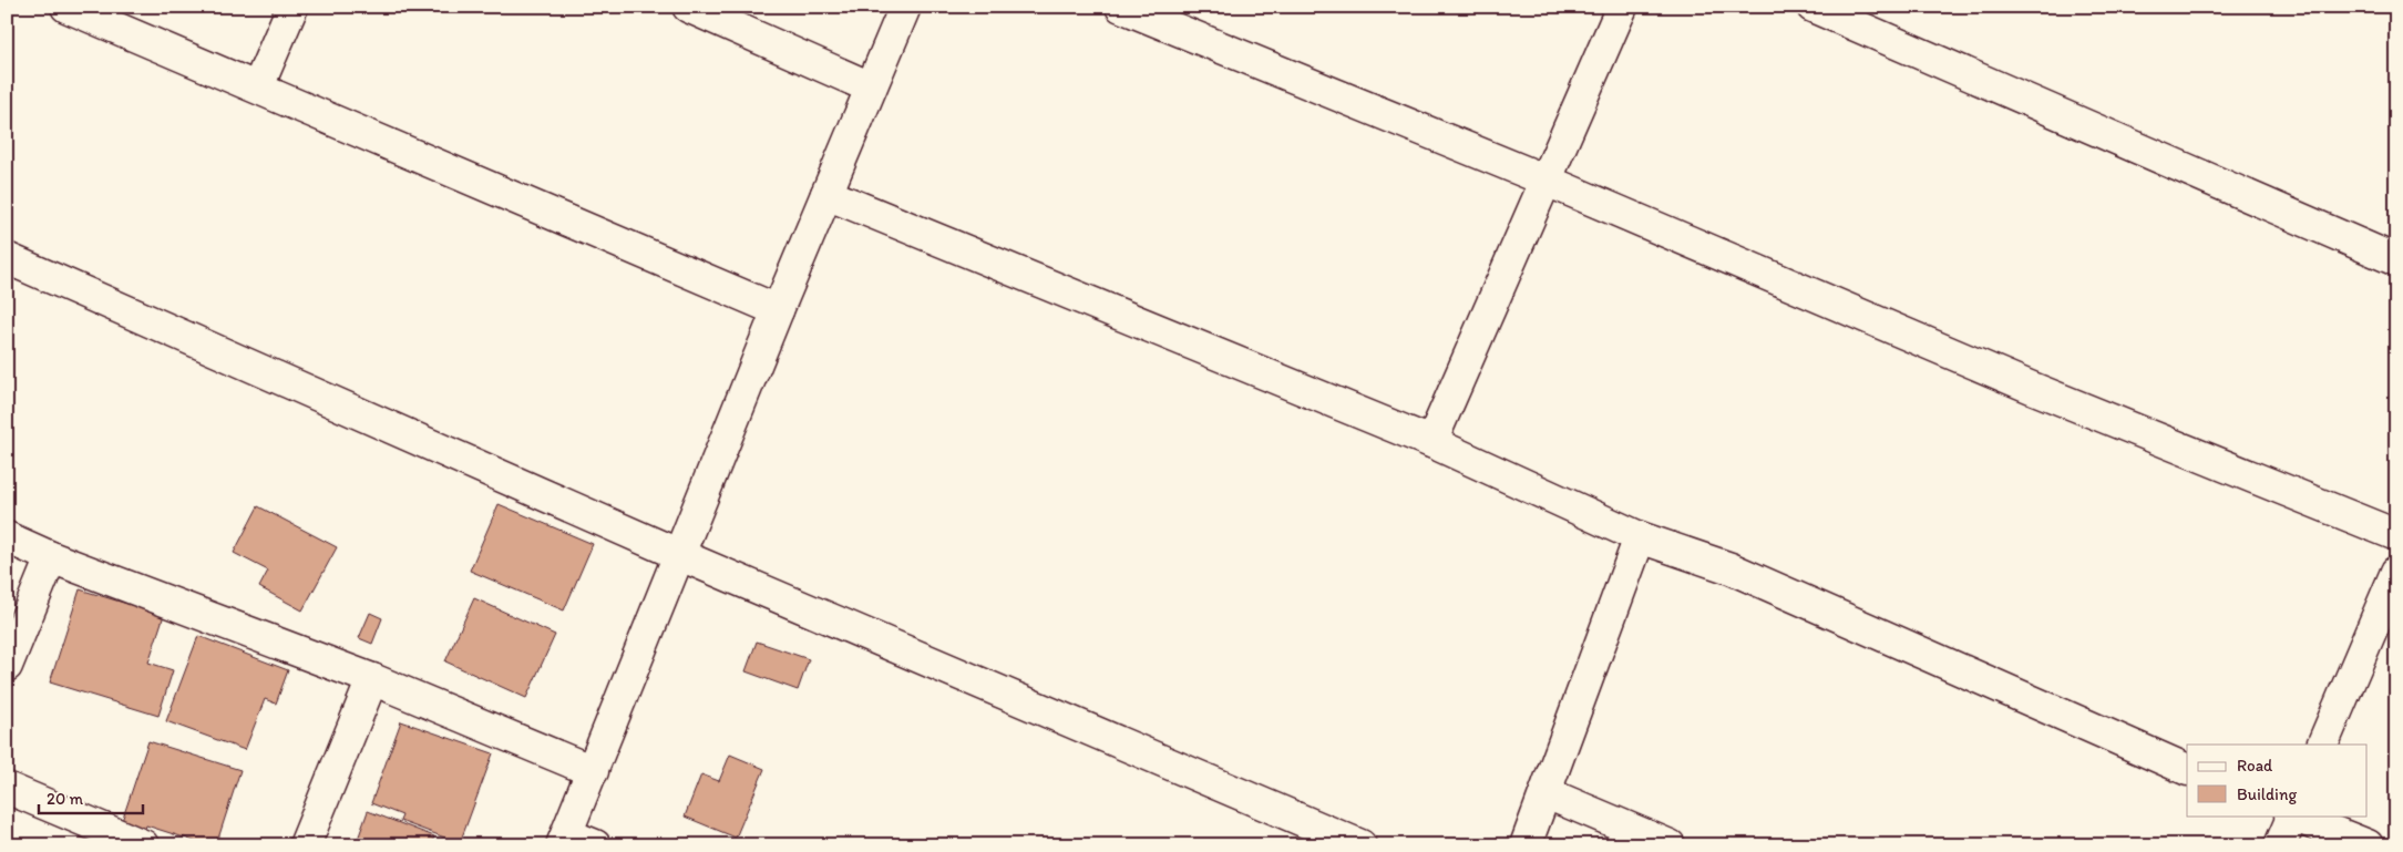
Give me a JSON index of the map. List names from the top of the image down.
{
  "legend": ["Road", "Building"],
  "scale_bar": "20 m"
}
